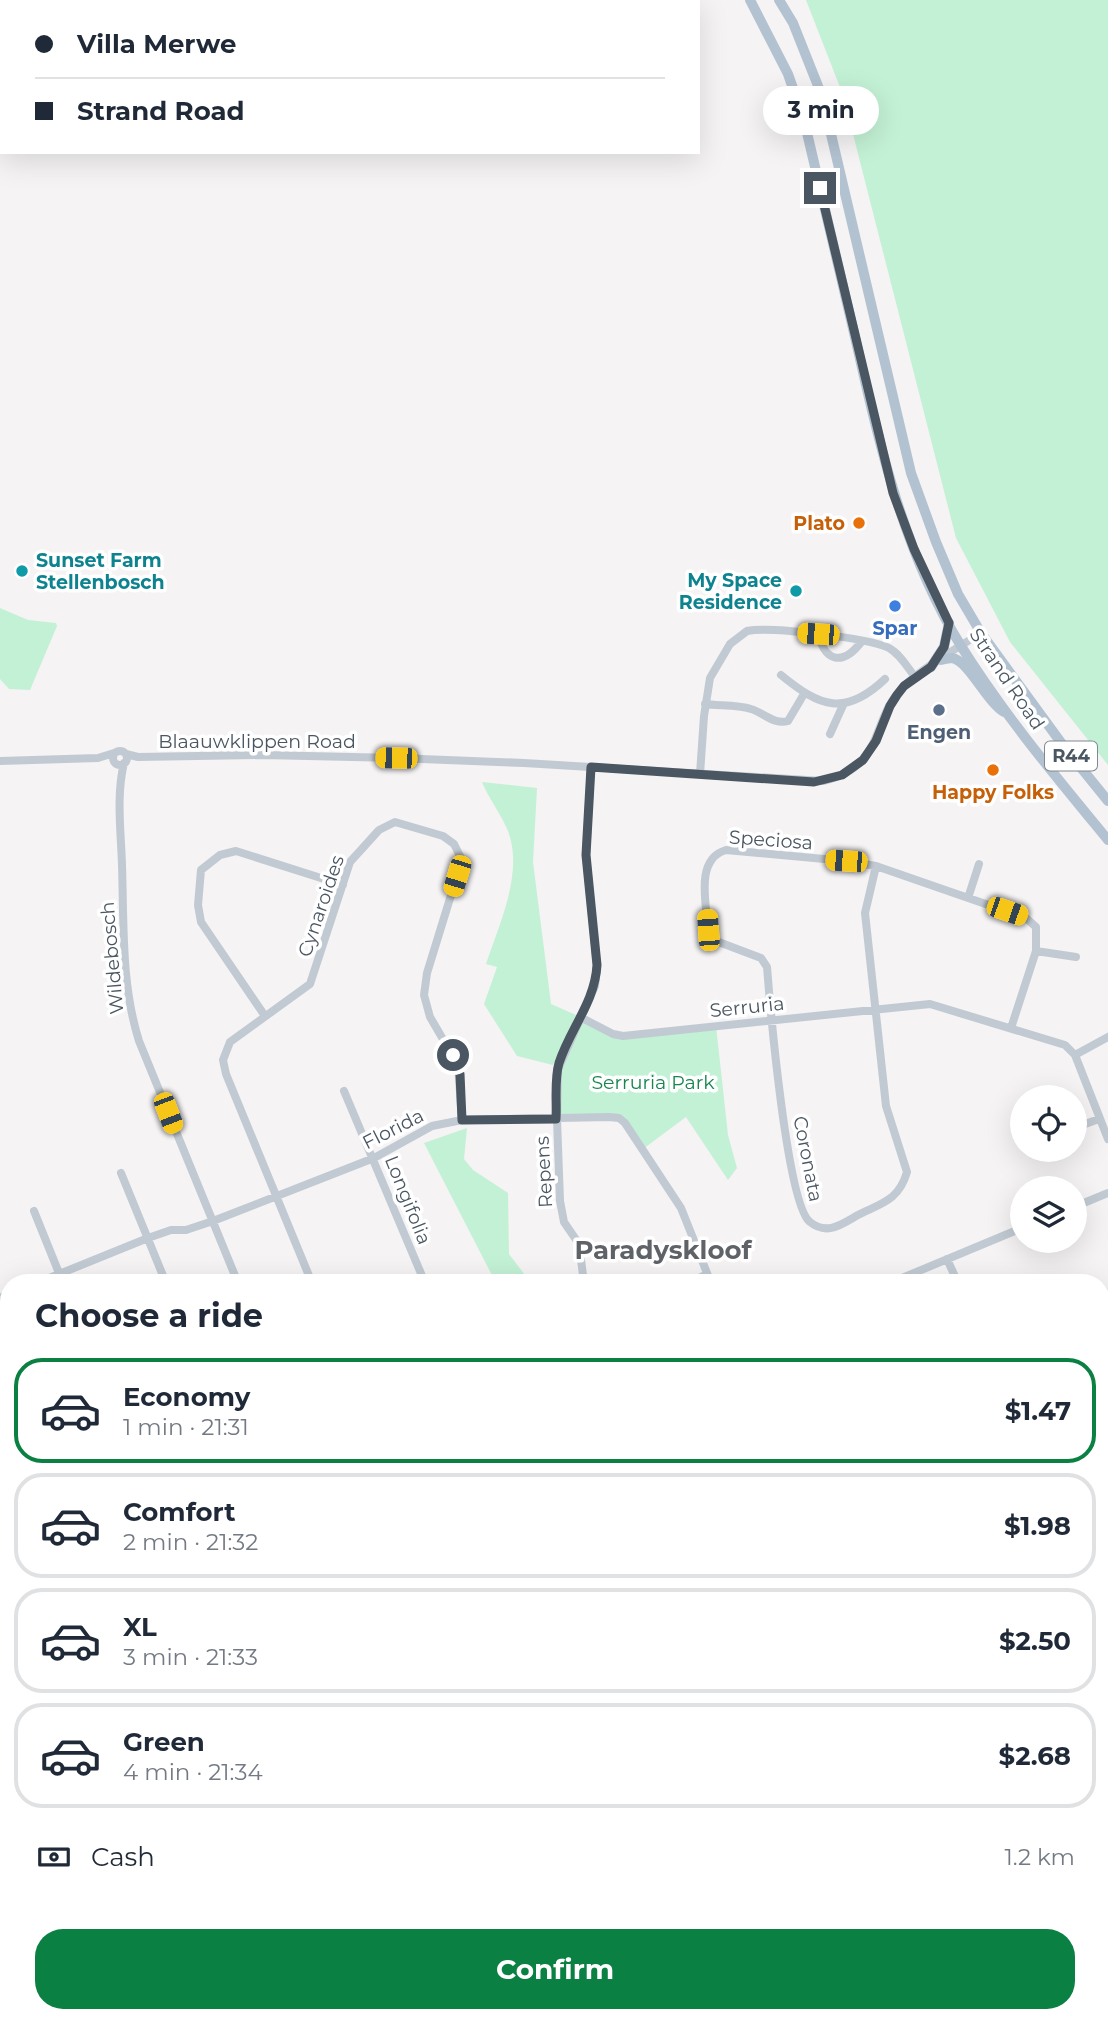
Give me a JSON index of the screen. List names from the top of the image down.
{
  "streets": {
    "main road": ["Strand Road", "R44"],
    "street": [
      "Blaauwklippen Road",
      "Speciosa",
      "Cynaroides",
      "Wildebosch",
      "Serruria",
      "Florida",
      "Coronata",
      "Repens",
      "Longifolia"
    ]
  },
  "crossings": [
    ["Strand Road", "Blaauwklippen Road"],
    ["Blaauwklippen Road", "Wildebosch"],
    ["Speciosa", "Serruria"],
    ["Speciosa", "Coronata"],
    ["Cynaroides", "Florida"],
    ["Wildebosch", "Florida"],
    ["Serruria", "Coronata"],
    ["Serruria", "Repens"],
    ["Florida", "Repens"],
    ["Florida", "Longifolia"]
  ],
  "districts": ["Paradyskloof"],
  "parks": ["Serruria Park"],
  "places": [
    "Plato",
    "Sunset Farm Stellenbosch",
    "My Space Residence",
    "Spar",
    "Engen",
    "Happy Folks"
  ],
  "page": {
    "banner": ["Villa Merwe", "Strand Road"],
    "bubble": "3 min",
    "heading": "Choose a ride",
    "list": [
      {
        "name": "Economy",
        "note": "1 min · 21:31",
        "value": "$1.47"
      },
      {
        "name": "Comfort",
        "note": "2 min · 21:32",
        "value": "$1.98"
      },
      {
        "name": "XL",
        "note": "3 min · 21:33",
        "value": "$2.50"
      },
      {
        "name": "Green",
        "note": "4 min · 21:34",
        "value": "$2.68"
      }
    ],
    "pay": ["Cash", "1.2 km"],
    "buttons": "Confirm"
  }
}
